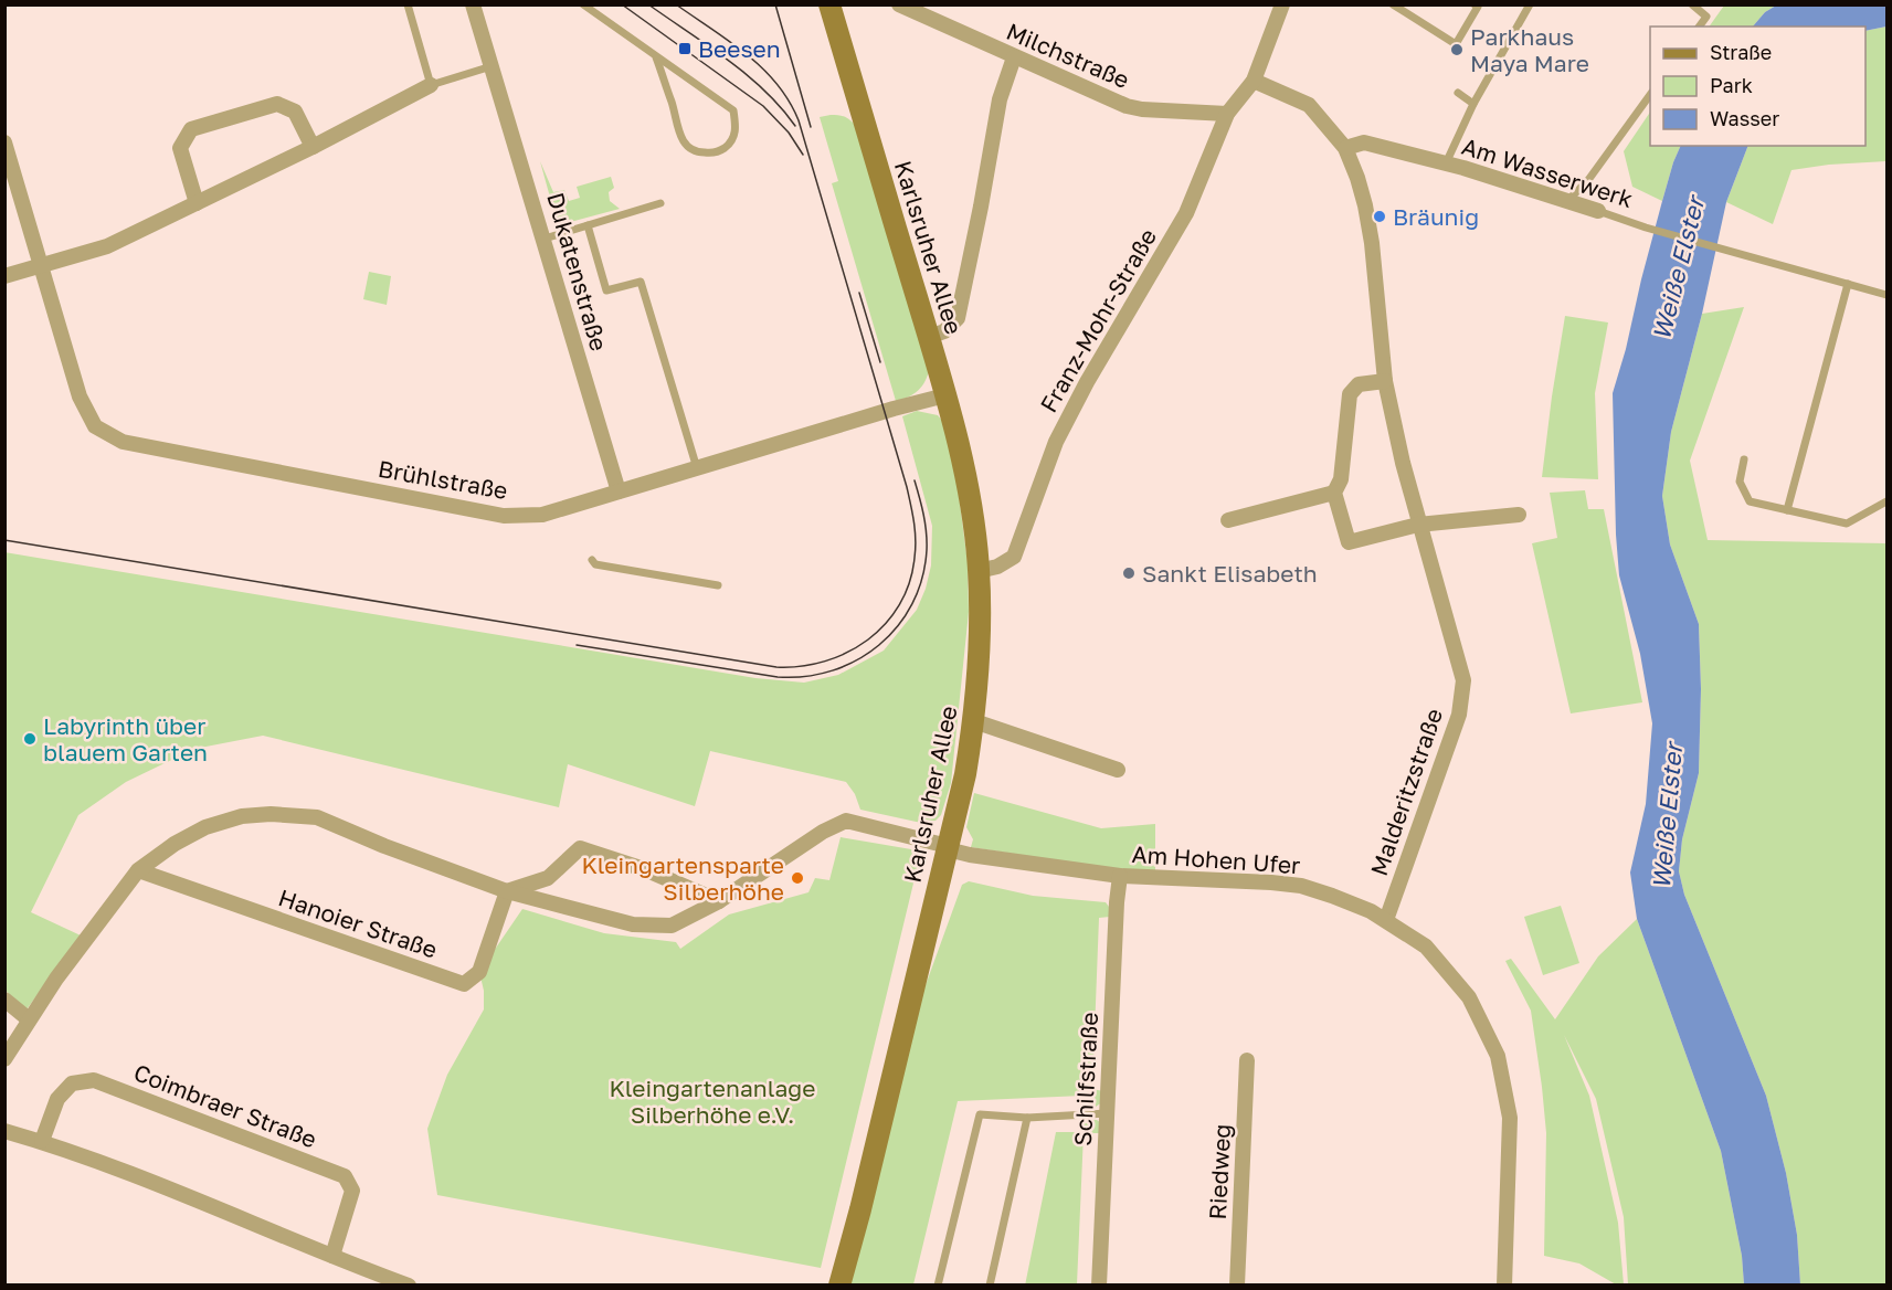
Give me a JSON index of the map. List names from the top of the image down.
{
  "streets": {
    "street": [
      "Milchstraße",
      "Am Wasserwerk",
      "Karlsruher Allee",
      "Dukatenstraße",
      "Franz-Mohr-Straße",
      "Brühlstraße",
      "Malderitzstraße",
      "Am Hohen Ufer",
      "Hanoier Straße",
      "Schilfstraße",
      "Coimbraer Straße",
      "Riedweg"
    ]
  },
  "crossings": [
    ["Milchstraße", "Franz-Mohr-Straße"],
    ["Am Wasserwerk", "Malderitzstraße"],
    ["Karlsruher Allee", "Franz-Mohr-Straße"],
    ["Karlsruher Allee", "Brühlstraße"],
    ["Karlsruher Allee", "Am Hohen Ufer"],
    ["Dukatenstraße", "Brühlstraße"],
    ["Franz-Mohr-Straße", "Malderitzstraße"],
    ["Malderitzstraße", "Am Hohen Ufer"],
    ["Am Hohen Ufer", "Schilfstraße"]
  ],
  "water": ["Weiße Elster"],
  "parks": ["Kleingartenanlage Silberhöhe e.V."],
  "places": {
    "transit": ["Beesen"],
    "other": [
      "Parkhaus Maya Mare",
      "Bräunig",
      "Sankt Elisabeth",
      "Labyrinth über blauem Garten",
      "Kleingartensparte Silberhöhe"
    ]
  },
  "legend": ["Straße", "Park", "Wasser"]
}
